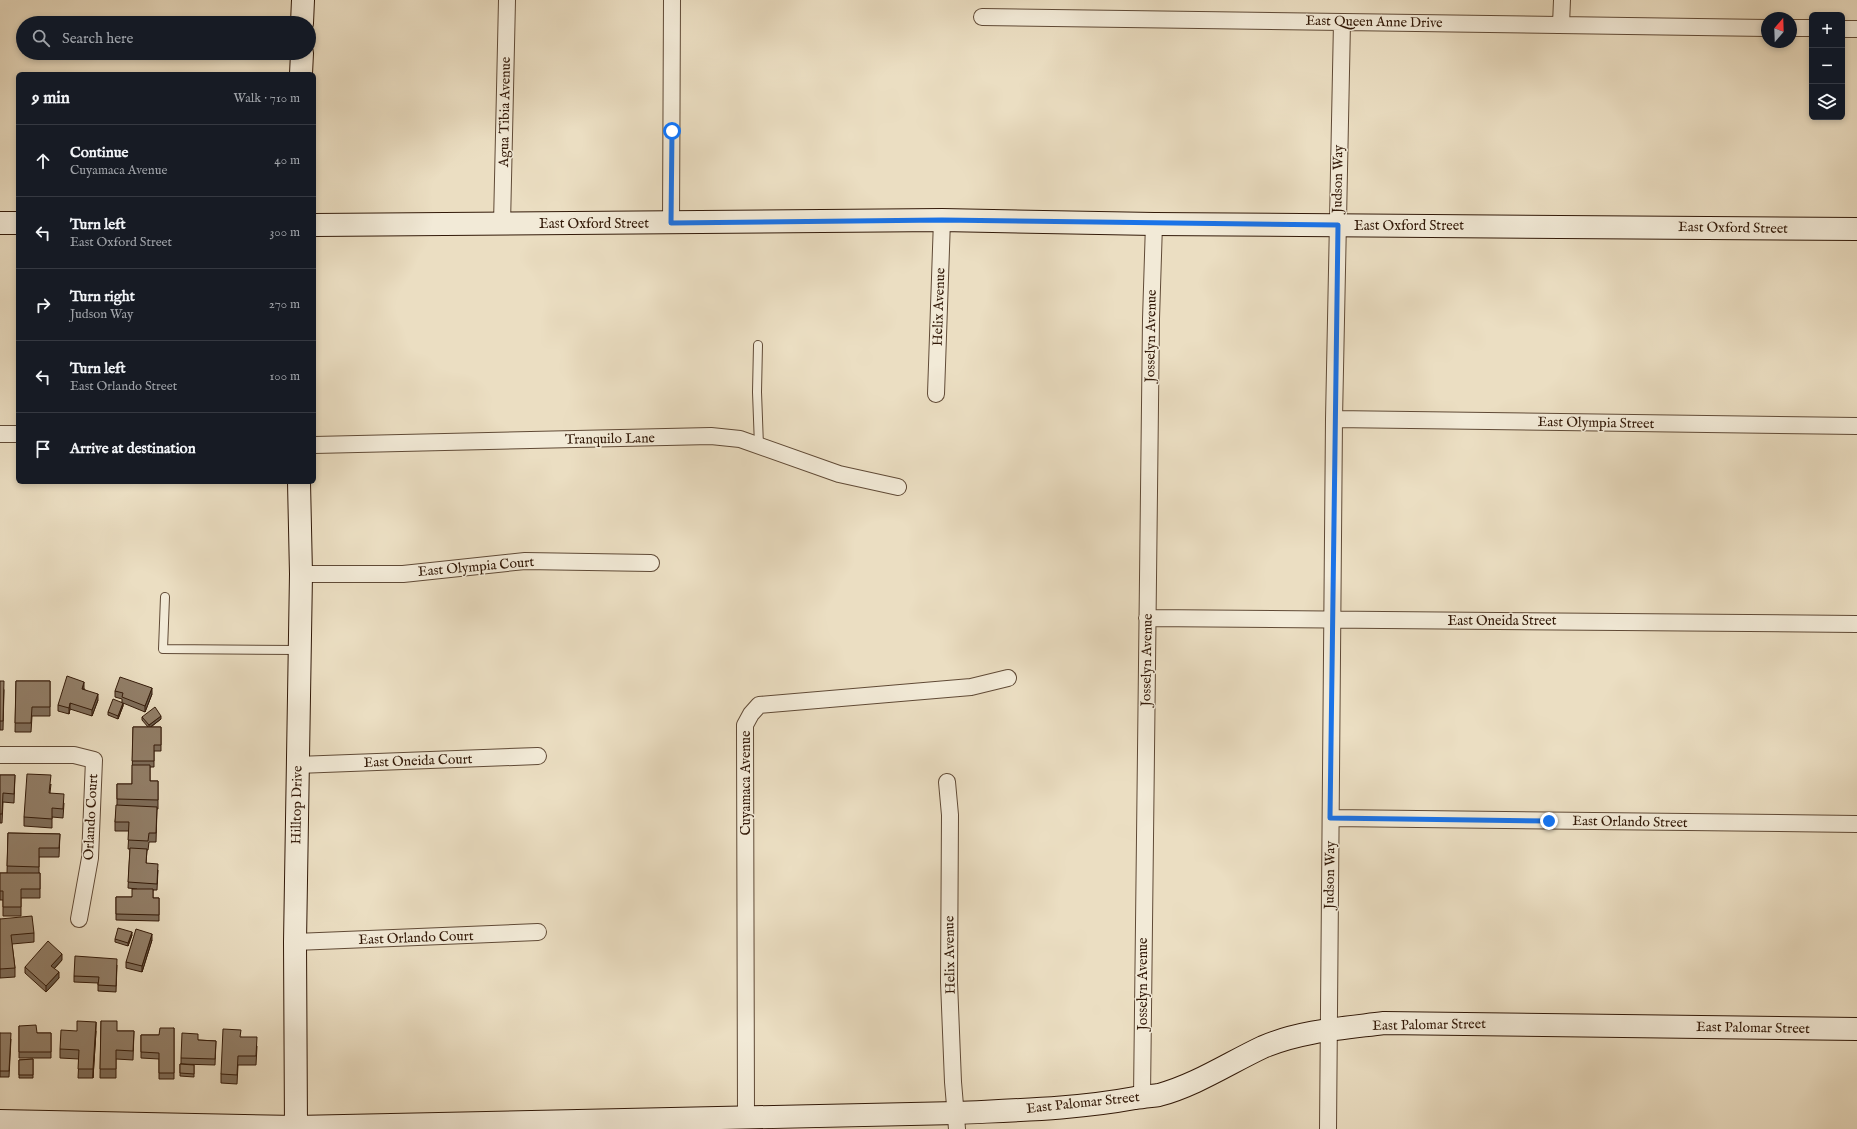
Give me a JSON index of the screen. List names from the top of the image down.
{
  "streets": {
    "main road": ["East Oxford Street", "Hilltop Drive", "East Palomar Street"],
    "street": [
      "East Queen Anne Drive",
      "Agua Tibia Avenue",
      "Judson Way",
      "Helix Avenue",
      "Josselyn Avenue",
      "East Olympia Street",
      "Tranquilo Lane",
      "East Olympia Court",
      "East Oneida Street",
      "East Oneida Court",
      "Cuyamaca Avenue",
      "Orlando Court",
      "East Orlando Street",
      "East Orlando Court"
    ]
  },
  "crossings": [
    ["East Queen Anne Drive", "Judson Way"],
    ["Agua Tibia Avenue", "East Oxford Street"],
    ["Judson Way", "East Oxford Street"],
    ["Judson Way", "East Olympia Street"],
    ["Judson Way", "East Oneida Street"],
    ["Judson Way", "East Orlando Street"],
    ["Judson Way", "East Palomar Street"],
    ["East Oxford Street", "Helix Avenue"],
    ["East Oxford Street", "Josselyn Avenue"],
    ["Helix Avenue", "East Palomar Street"],
    ["Josselyn Avenue", "East Oneida Street"],
    ["Josselyn Avenue", "East Palomar Street"],
    ["East Olympia Court", "Hilltop Drive"],
    ["East Oneida Court", "Hilltop Drive"],
    ["Cuyamaca Avenue", "East Palomar Street"],
    ["Hilltop Drive", "East Orlando Court"],
    ["Hilltop Drive", "East Palomar Street"]
  ],
  "north": "top",
  "page": {
    "map_buttons": ["+", "−"],
    "search": "Search here",
    "heading": ["9 min", "Walk · 710 m"],
    "list": [
      ["Continue", "Cuyamaca Avenue", "40 m"],
      ["Turn left", "East Oxford Street", "300 m"],
      ["Turn right", "Judson Way", "270 m"],
      ["Turn left", "East Orlando Street", "100 m"],
      "Arrive at destination"
    ]
  }
}
